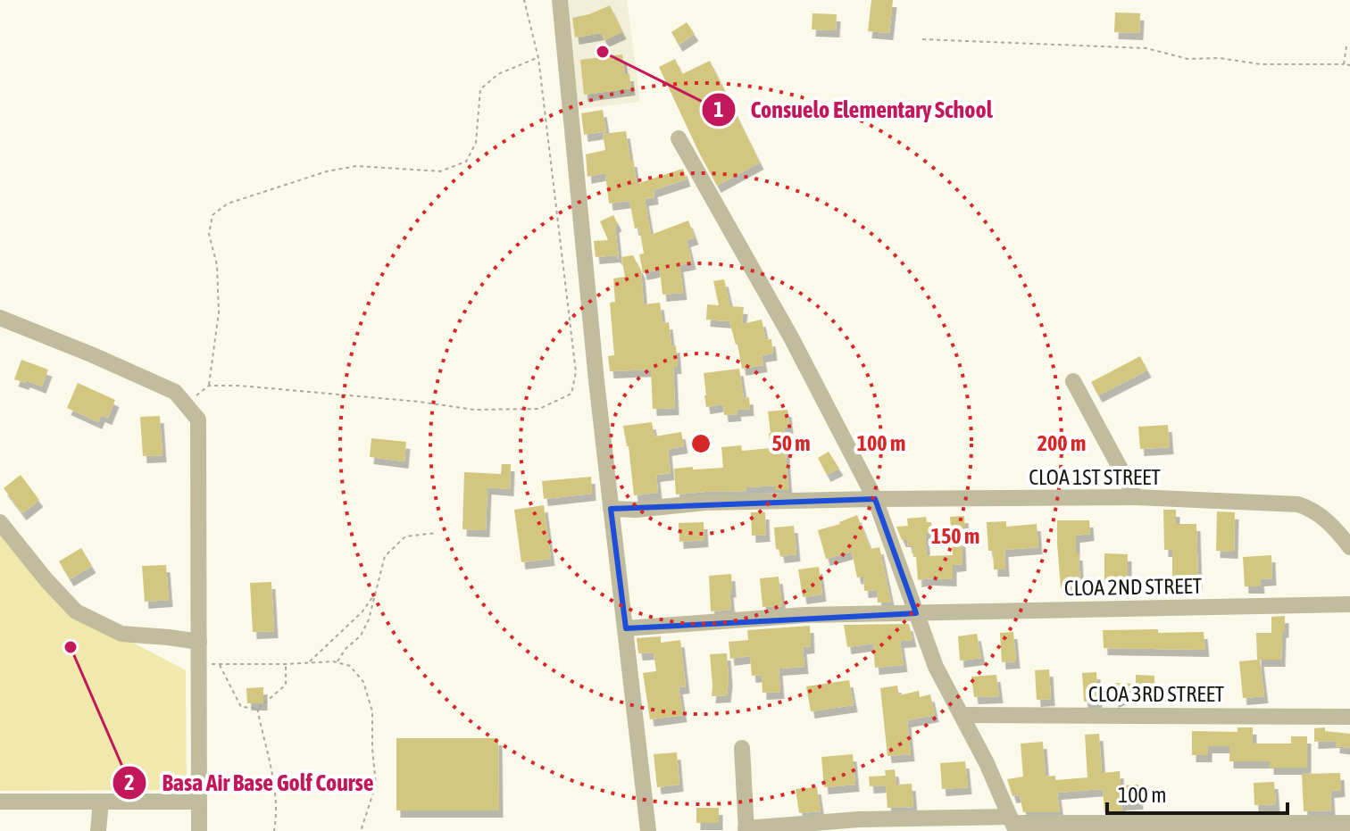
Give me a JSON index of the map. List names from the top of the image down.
{
  "streets": {
    "street": ["CLOA 1ST STREET", "CLOA 2ND STREET", "CLOA 3RD STREET"]
  },
  "places": ["Consuelo Elementary School", "Basa Air Base Golf Course"],
  "scale_bar": "100 m",
  "rings": [
    "50 m",
    "100 m",
    "200 m",
    "150 m"
  ]
}
